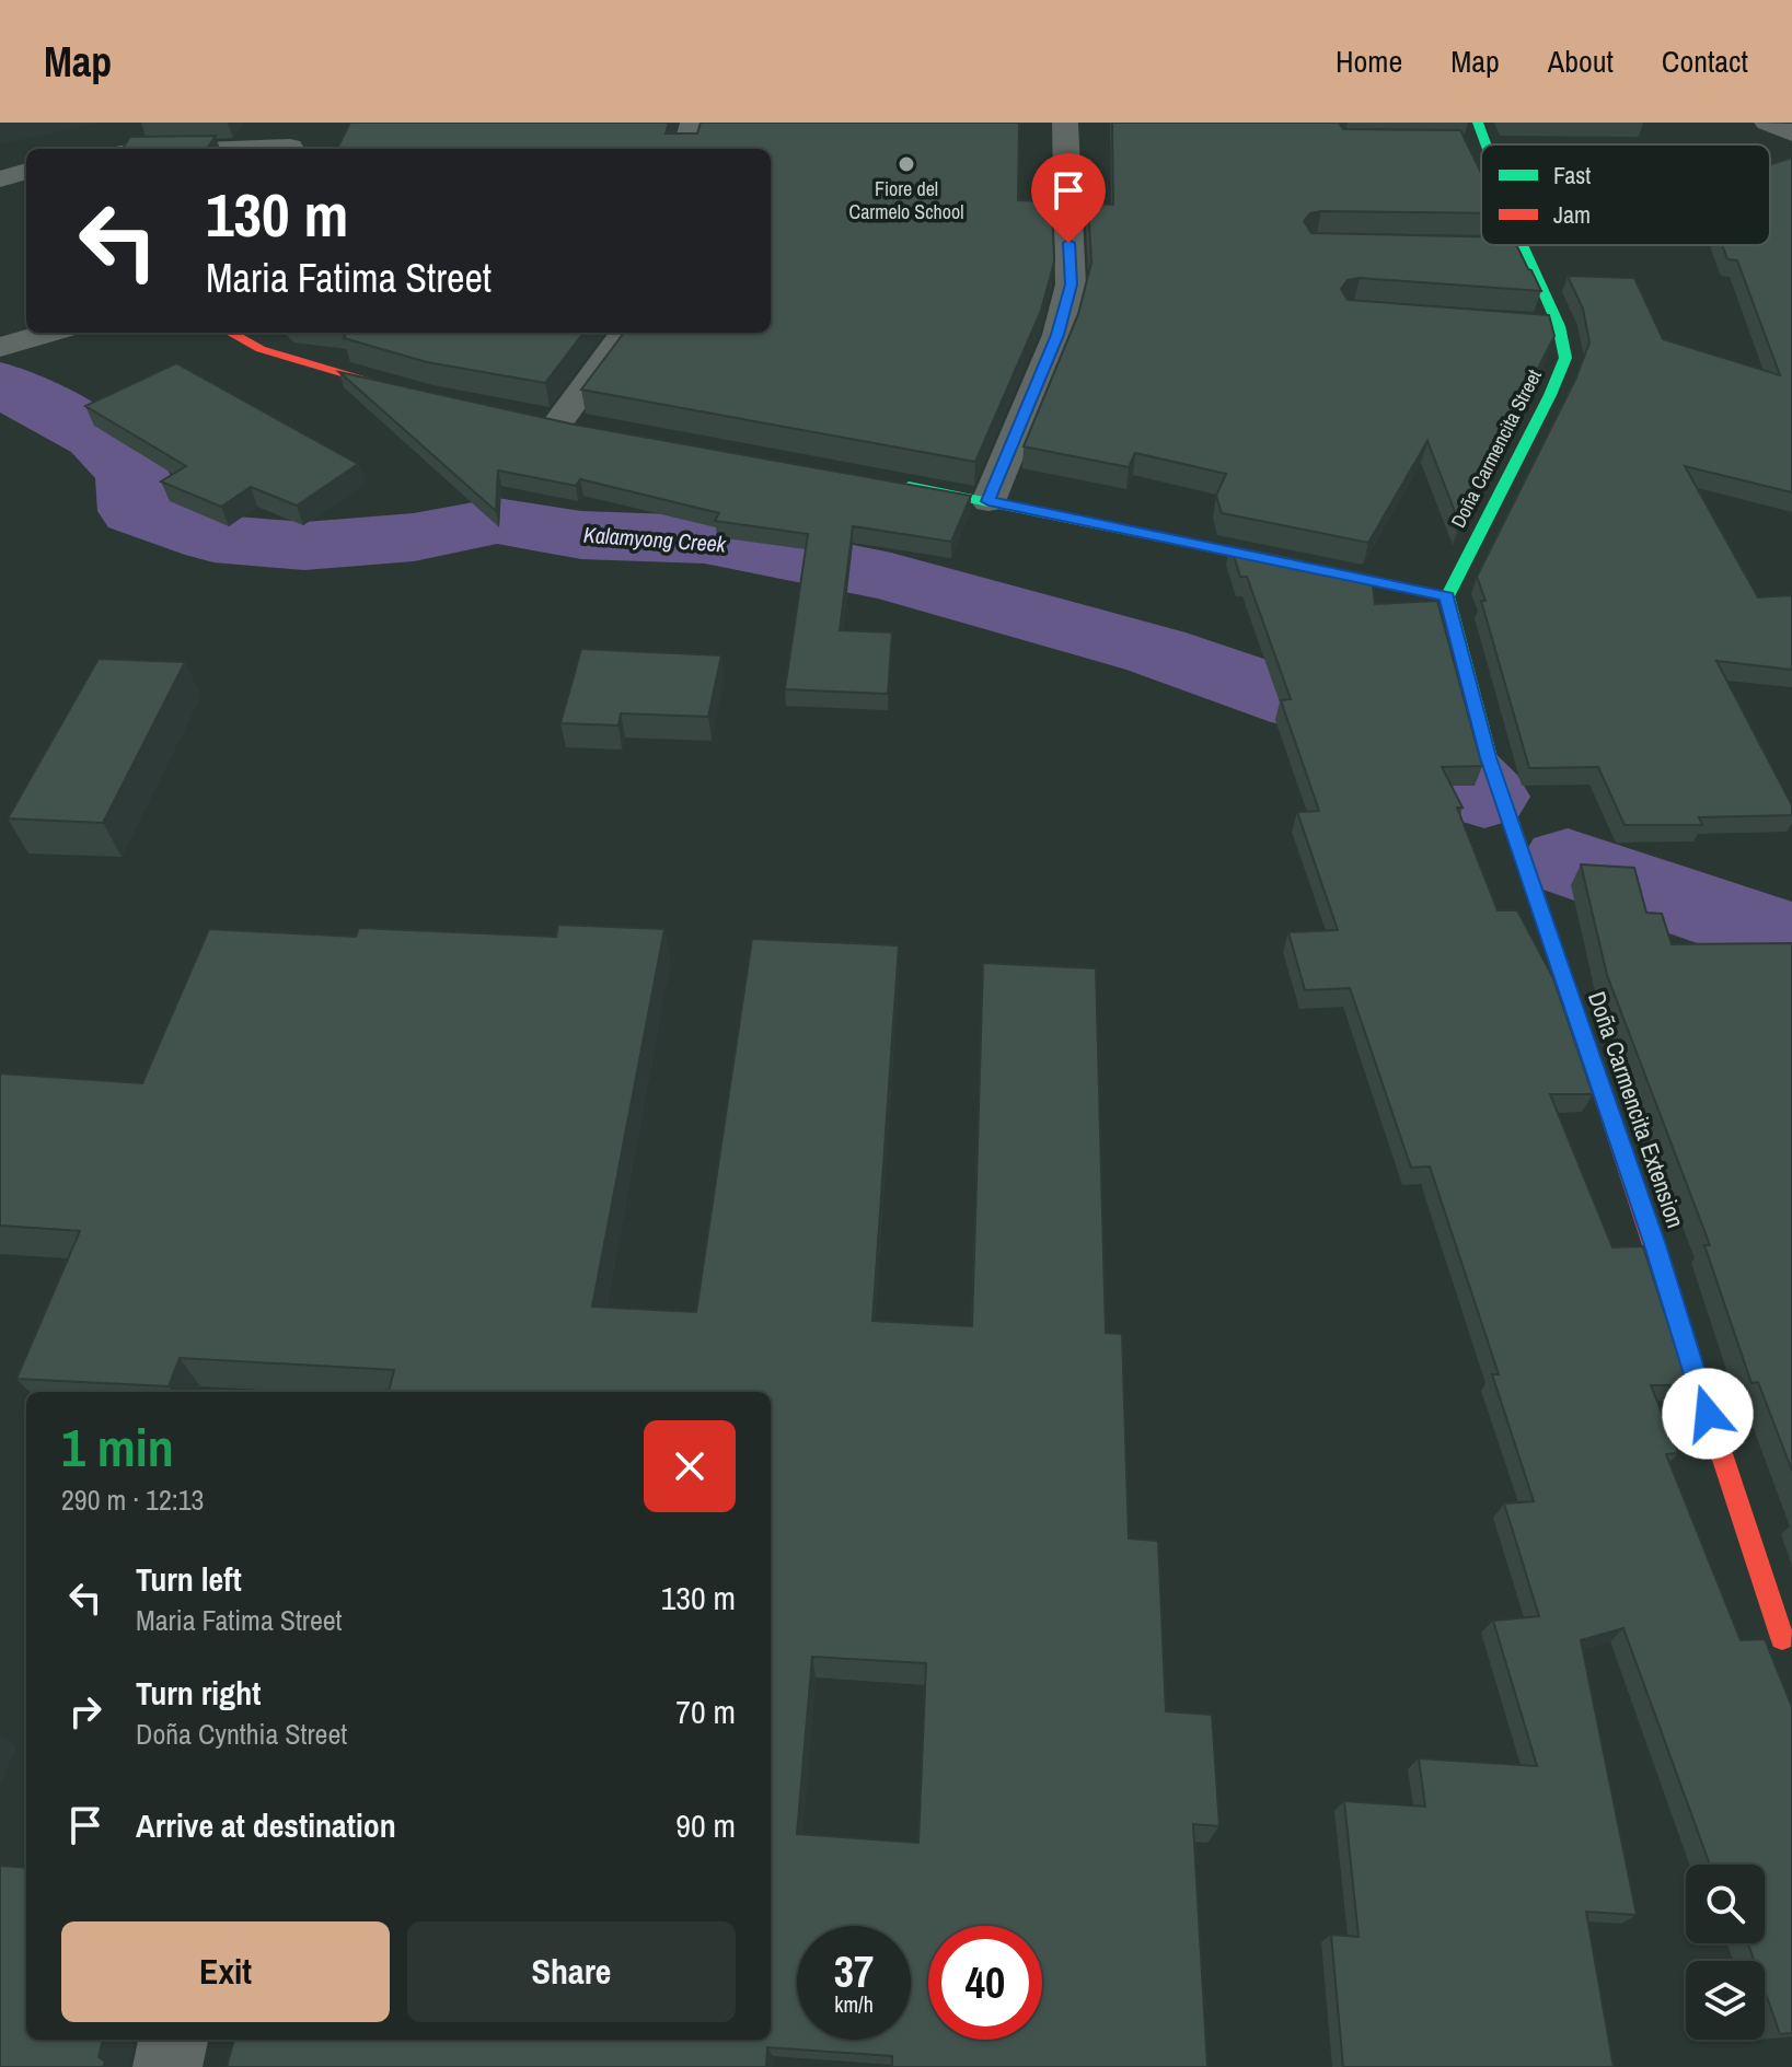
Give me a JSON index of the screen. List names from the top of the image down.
{
  "streets": {
    "street": ["Doña Carmencita Street", "Doña Carmencita Extension"]
  },
  "crossings": [
    ["Doña Carmencita Street", "Doña Carmencita Extension"]
  ],
  "water": ["Kalamyong Creek"],
  "places": ["Fiore del Carmelo School"],
  "legend": ["Fast", "Jam"],
  "page": {
    "header": "Map",
    "nav": [
      "Home",
      "Map",
      "About",
      "Contact"
    ],
    "turn": ["130 m", "Maria Fatima Street"],
    "heading": ["1 min", "290 m · 12:13"],
    "list": [
      {
        "name": "Turn left",
        "note": "Maria Fatima Street",
        "value": "130 m"
      },
      {
        "name": "Turn right",
        "note": "Doña Cynthia Street",
        "value": "70 m"
      },
      {
        "name": "Arrive at destination",
        "value": "90 m"
      }
    ],
    "buttons": ["Exit", "Share"],
    "speed": "37 km/h",
    "limit": "40"
  }
}
